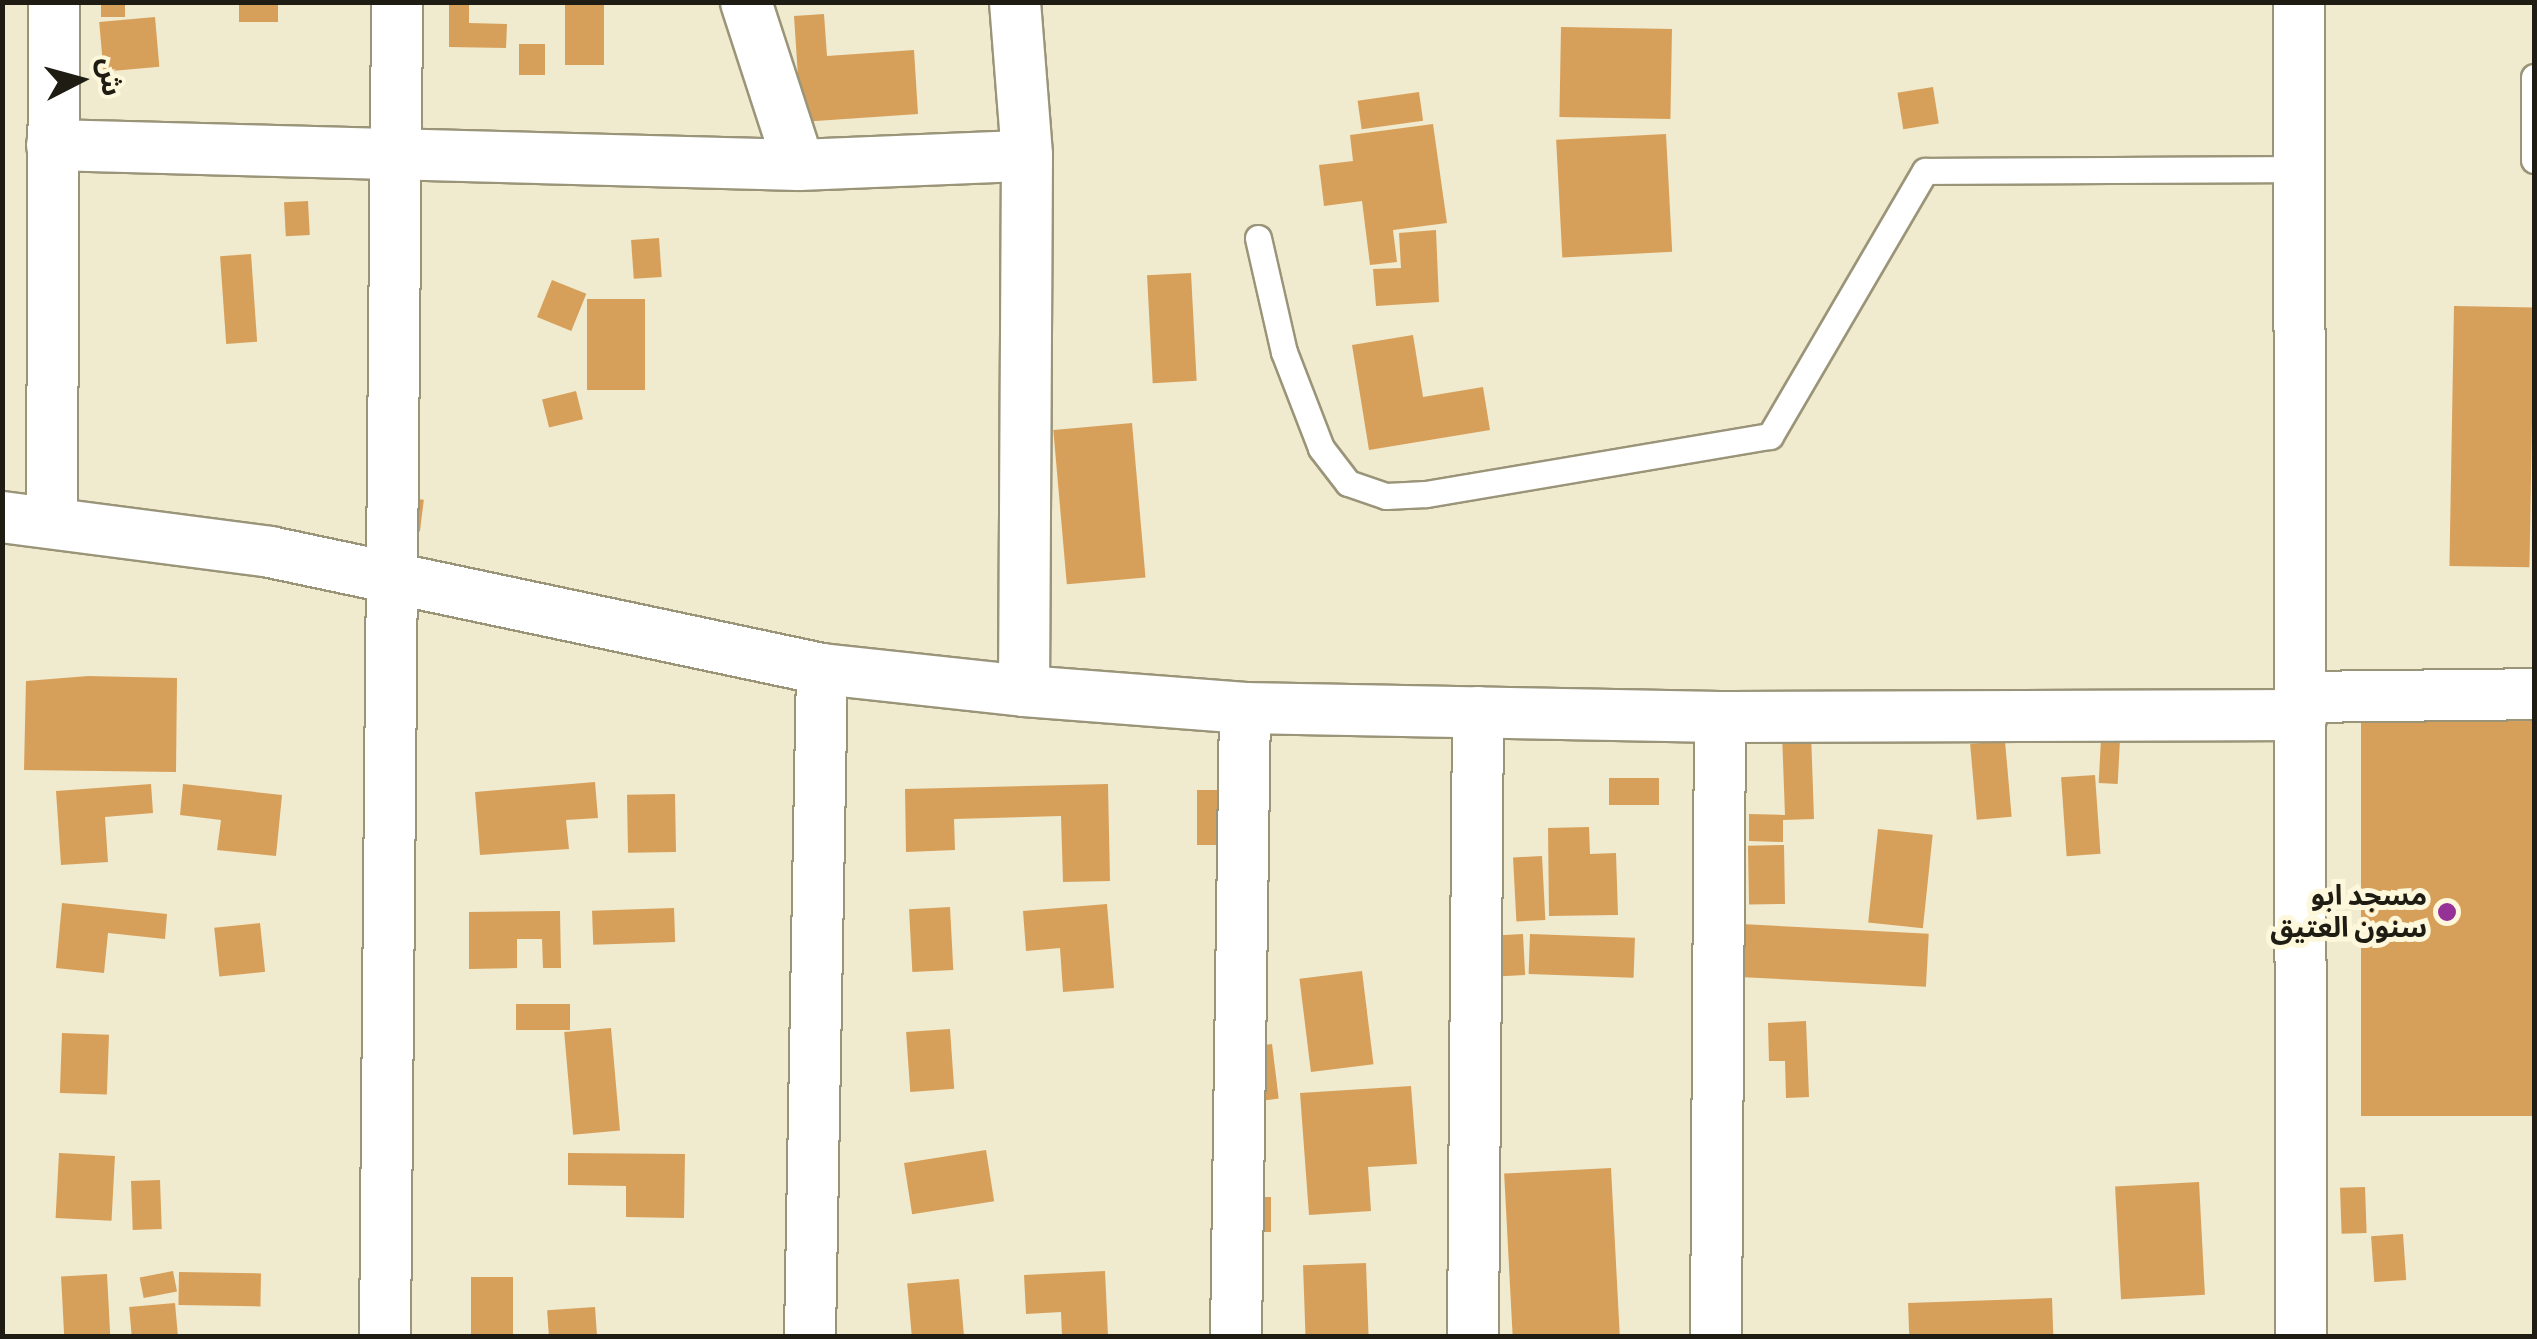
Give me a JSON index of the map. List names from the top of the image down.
{
  "places": ["مسجد ابو سنون العتيق"],
  "north": "right"
}
